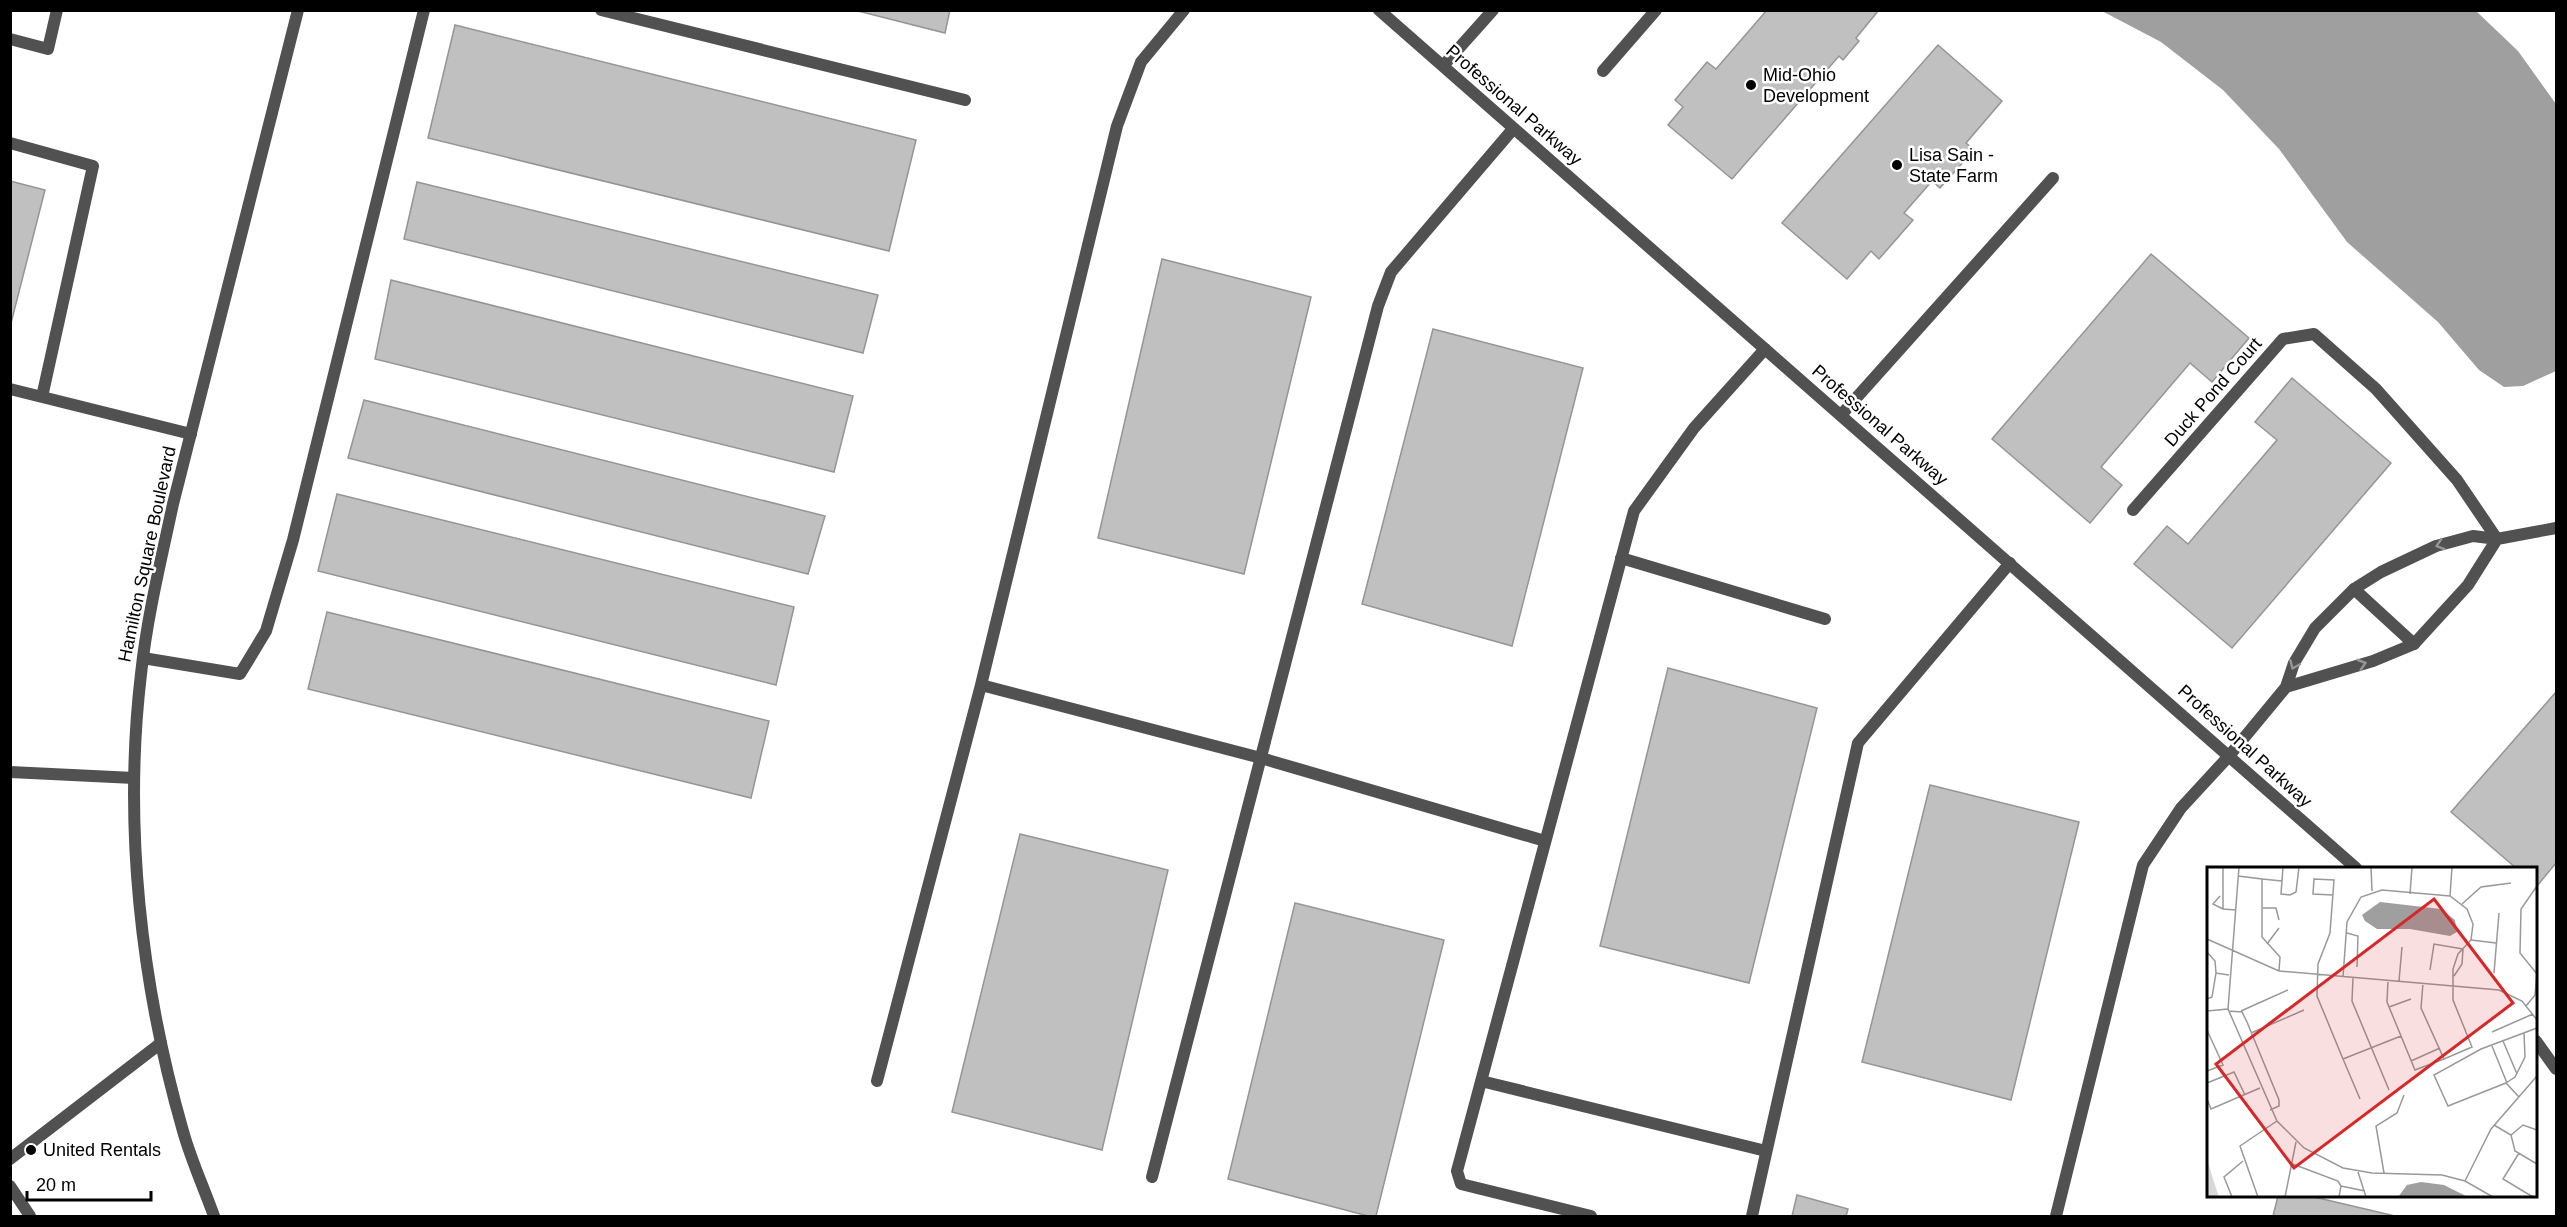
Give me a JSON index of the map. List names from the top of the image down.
{
  "streets": {
    "street": ["Professional Parkway", "Duck Pond Court", "Hamilton Square Boulevard"]
  },
  "places": ["Mid-Ohio Development", "Lisa Sain - State Farm", "United Rentals"],
  "scale_bar": "20 m"
}
